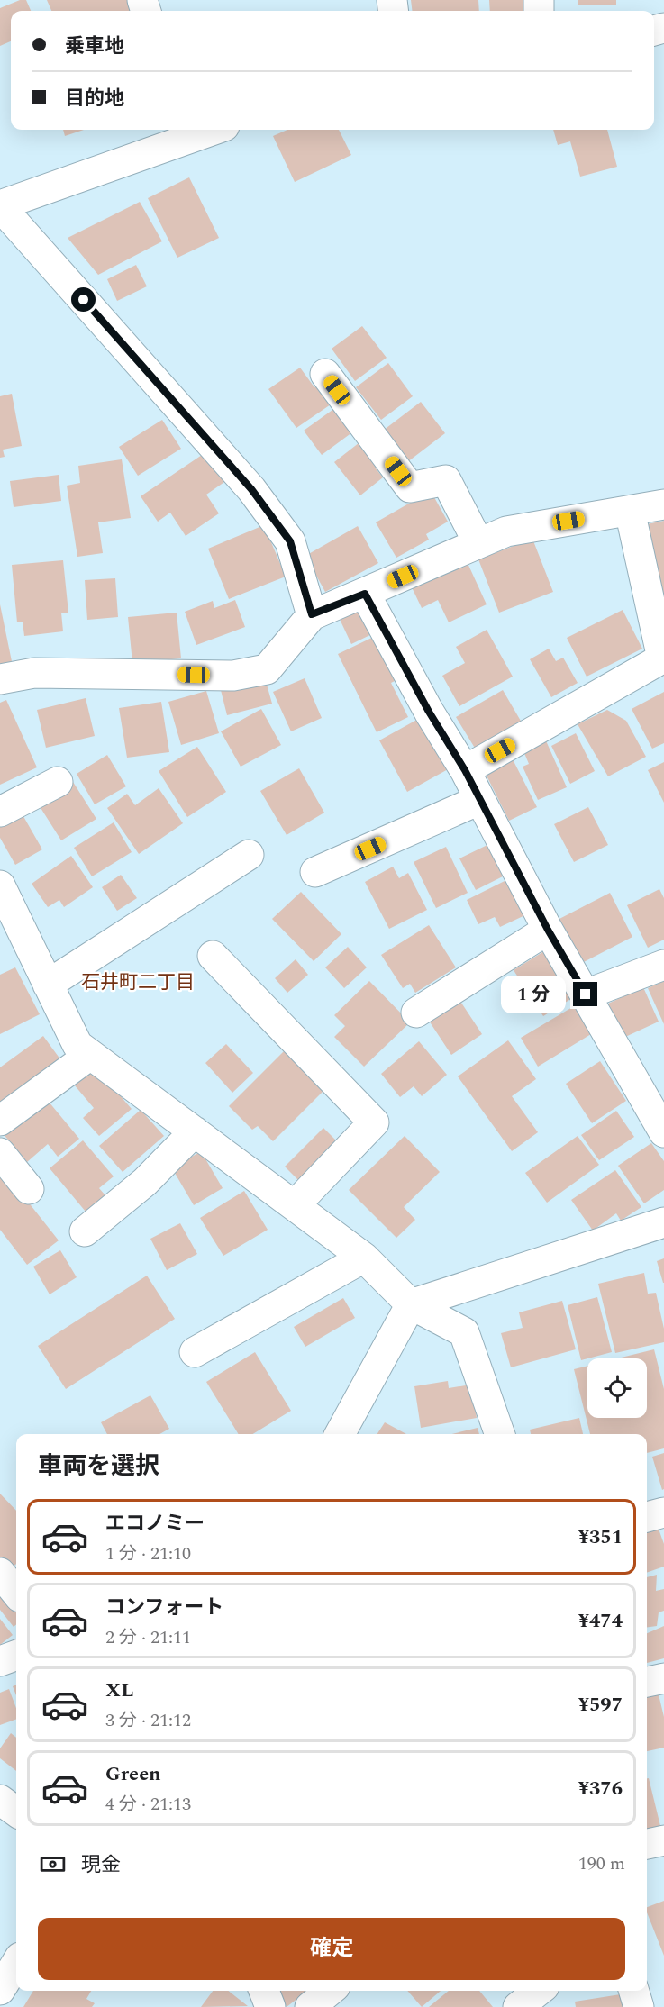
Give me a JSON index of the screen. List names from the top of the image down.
{
  "districts": ["石井町二丁目"],
  "page": {
    "banner": ["乗車地", "目的地"],
    "bubble": "1 分",
    "heading": "車両を選択",
    "list": [
      {
        "name": "エコノミー",
        "note": "1 分 · 21:10",
        "value": "¥351"
      },
      {
        "name": "コンフォート",
        "note": "2 分 · 21:11",
        "value": "¥474"
      },
      {
        "name": "XL",
        "note": "3 分 · 21:12",
        "value": "¥597"
      },
      {
        "name": "Green",
        "note": "4 分 · 21:13",
        "value": "¥376"
      }
    ],
    "pay": ["現金", "190 m"],
    "buttons": "確定"
  }
}
